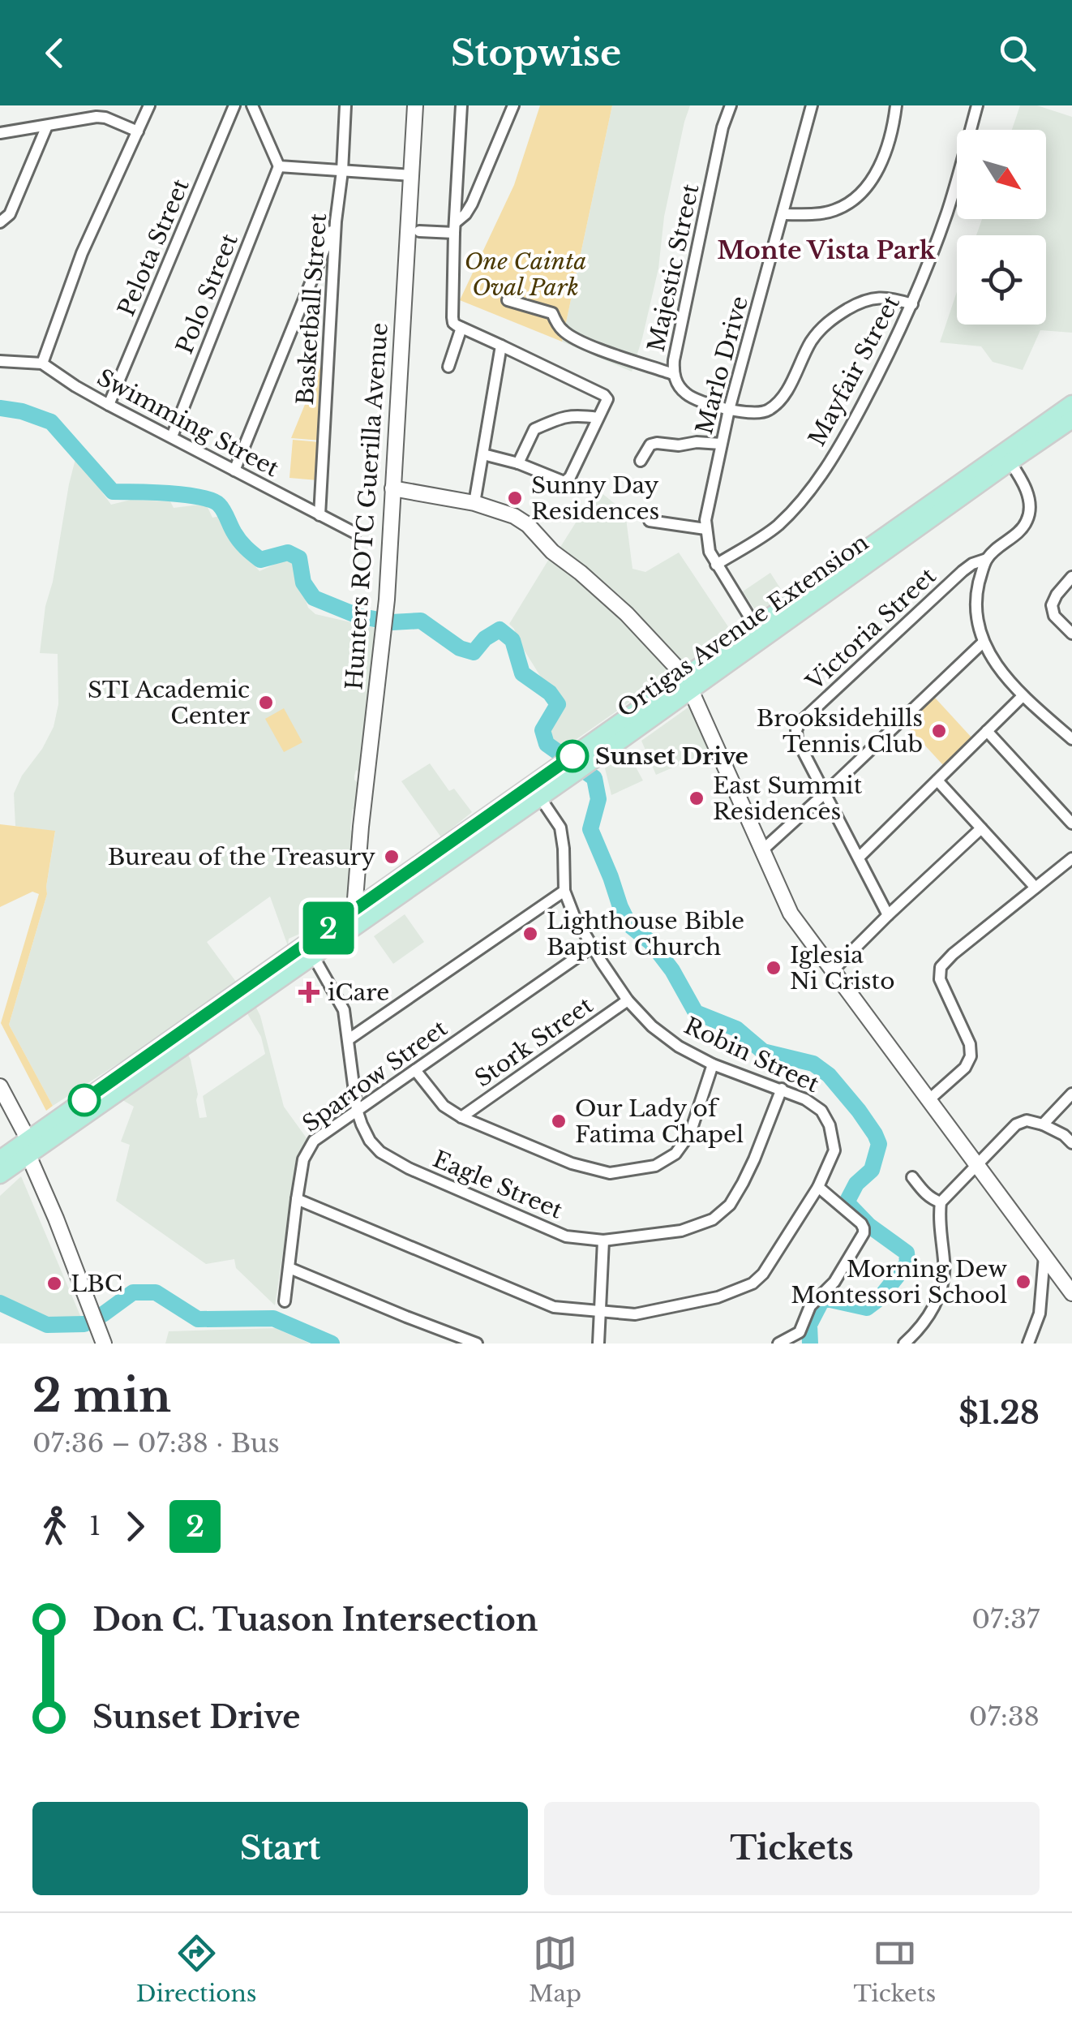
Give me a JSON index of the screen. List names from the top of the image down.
{
  "streets": {
    "main road": ["Ortigas Avenue Extension"],
    "street": [
      "Pelota Street",
      "Majestic Street",
      "Polo Street",
      "Basketball Street",
      "Marlo Drive",
      "Mayfair Street",
      "Swimming Street",
      "Hunters ROTC Guerilla Avenue",
      "Victoria Street",
      "Stork Street",
      "Robin Street",
      "Sparrow Street",
      "Eagle Street"
    ]
  },
  "crossings": [
    ["Pelota Street", "Swimming Street"],
    ["Majestic Street", "Marlo Drive"],
    ["Majestic Street", "Mayfair Street"],
    ["Polo Street", "Swimming Street"],
    ["Basketball Street", "Swimming Street"],
    ["Marlo Drive", "Mayfair Street"],
    ["Marlo Drive", "Ortigas Avenue Extension"],
    ["Hunters ROTC Guerilla Avenue", "Ortigas Avenue Extension"],
    ["Ortigas Avenue Extension", "Victoria Street"],
    ["Ortigas Avenue Extension", "Robin Street"],
    ["Ortigas Avenue Extension", "Eagle Street"],
    ["Stork Street", "Robin Street"],
    ["Robin Street", "Sparrow Street"],
    ["Robin Street", "Eagle Street"],
    ["Sparrow Street", "Eagle Street"]
  ],
  "districts": ["Monte Vista Park"],
  "parks": ["One Cainta Oval Park"],
  "places": {
    "other": [
      "Sunny Day Residences",
      "STI Academic Center",
      "Brooksidehills Tennis Club",
      "Sunset Drive",
      "East Summit Residences",
      "Bureau of the Treasury",
      "Lighthouse Bible Baptist Church",
      "Iglesia Ni Cristo",
      "Our Lady of Fatima Chapel",
      "Morning Dew Montessori School",
      "LBC"
    ],
    "health": ["iCare"]
  },
  "lines": ["bus line 2"],
  "north": "bottom right",
  "page": {
    "header": "Stopwise",
    "on_map": "2",
    "heading": ["2 min", "07:36 – 07:38 · Bus", "$1.28"],
    "legs": ["1", "2"],
    "list": [
      {
        "name": "Don C. Tuason Intersection",
        "value": "07:37"
      },
      {
        "name": "Sunset Drive",
        "value": "07:38"
      }
    ],
    "buttons": ["Start", "Tickets"],
    "tabs": ["Directions", "Map", "Tickets"]
  }
}
